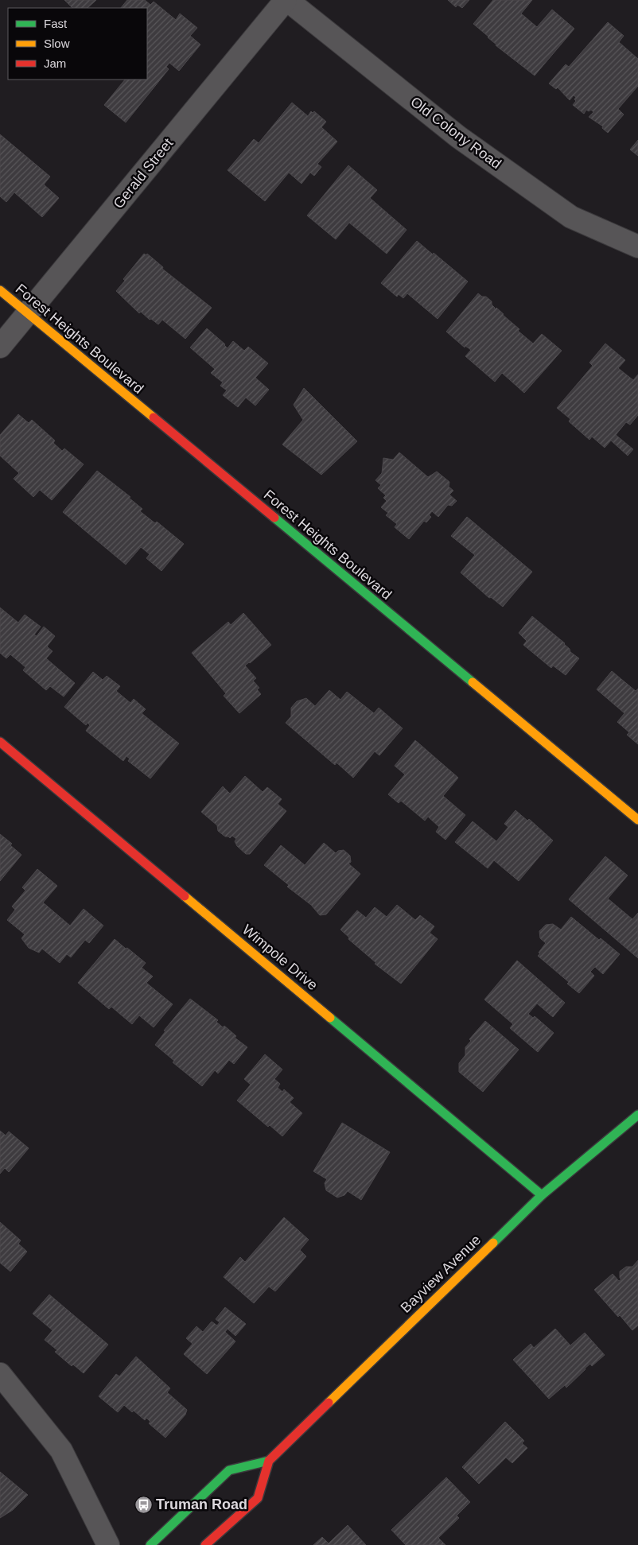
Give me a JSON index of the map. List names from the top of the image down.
{
  "streets": {
    "street": [
      "Old Colony Road",
      "Gerald Street",
      "Forest Heights Boulevard",
      "Wimpole Drive",
      "Bayview Avenue"
    ]
  },
  "crossings": [
    ["Old Colony Road", "Gerald Street"],
    ["Gerald Street", "Forest Heights Boulevard"],
    ["Wimpole Drive", "Bayview Avenue"]
  ],
  "places": {
    "bus stop": ["Truman Road"]
  },
  "legend": ["Fast", "Slow", "Jam"]
}
